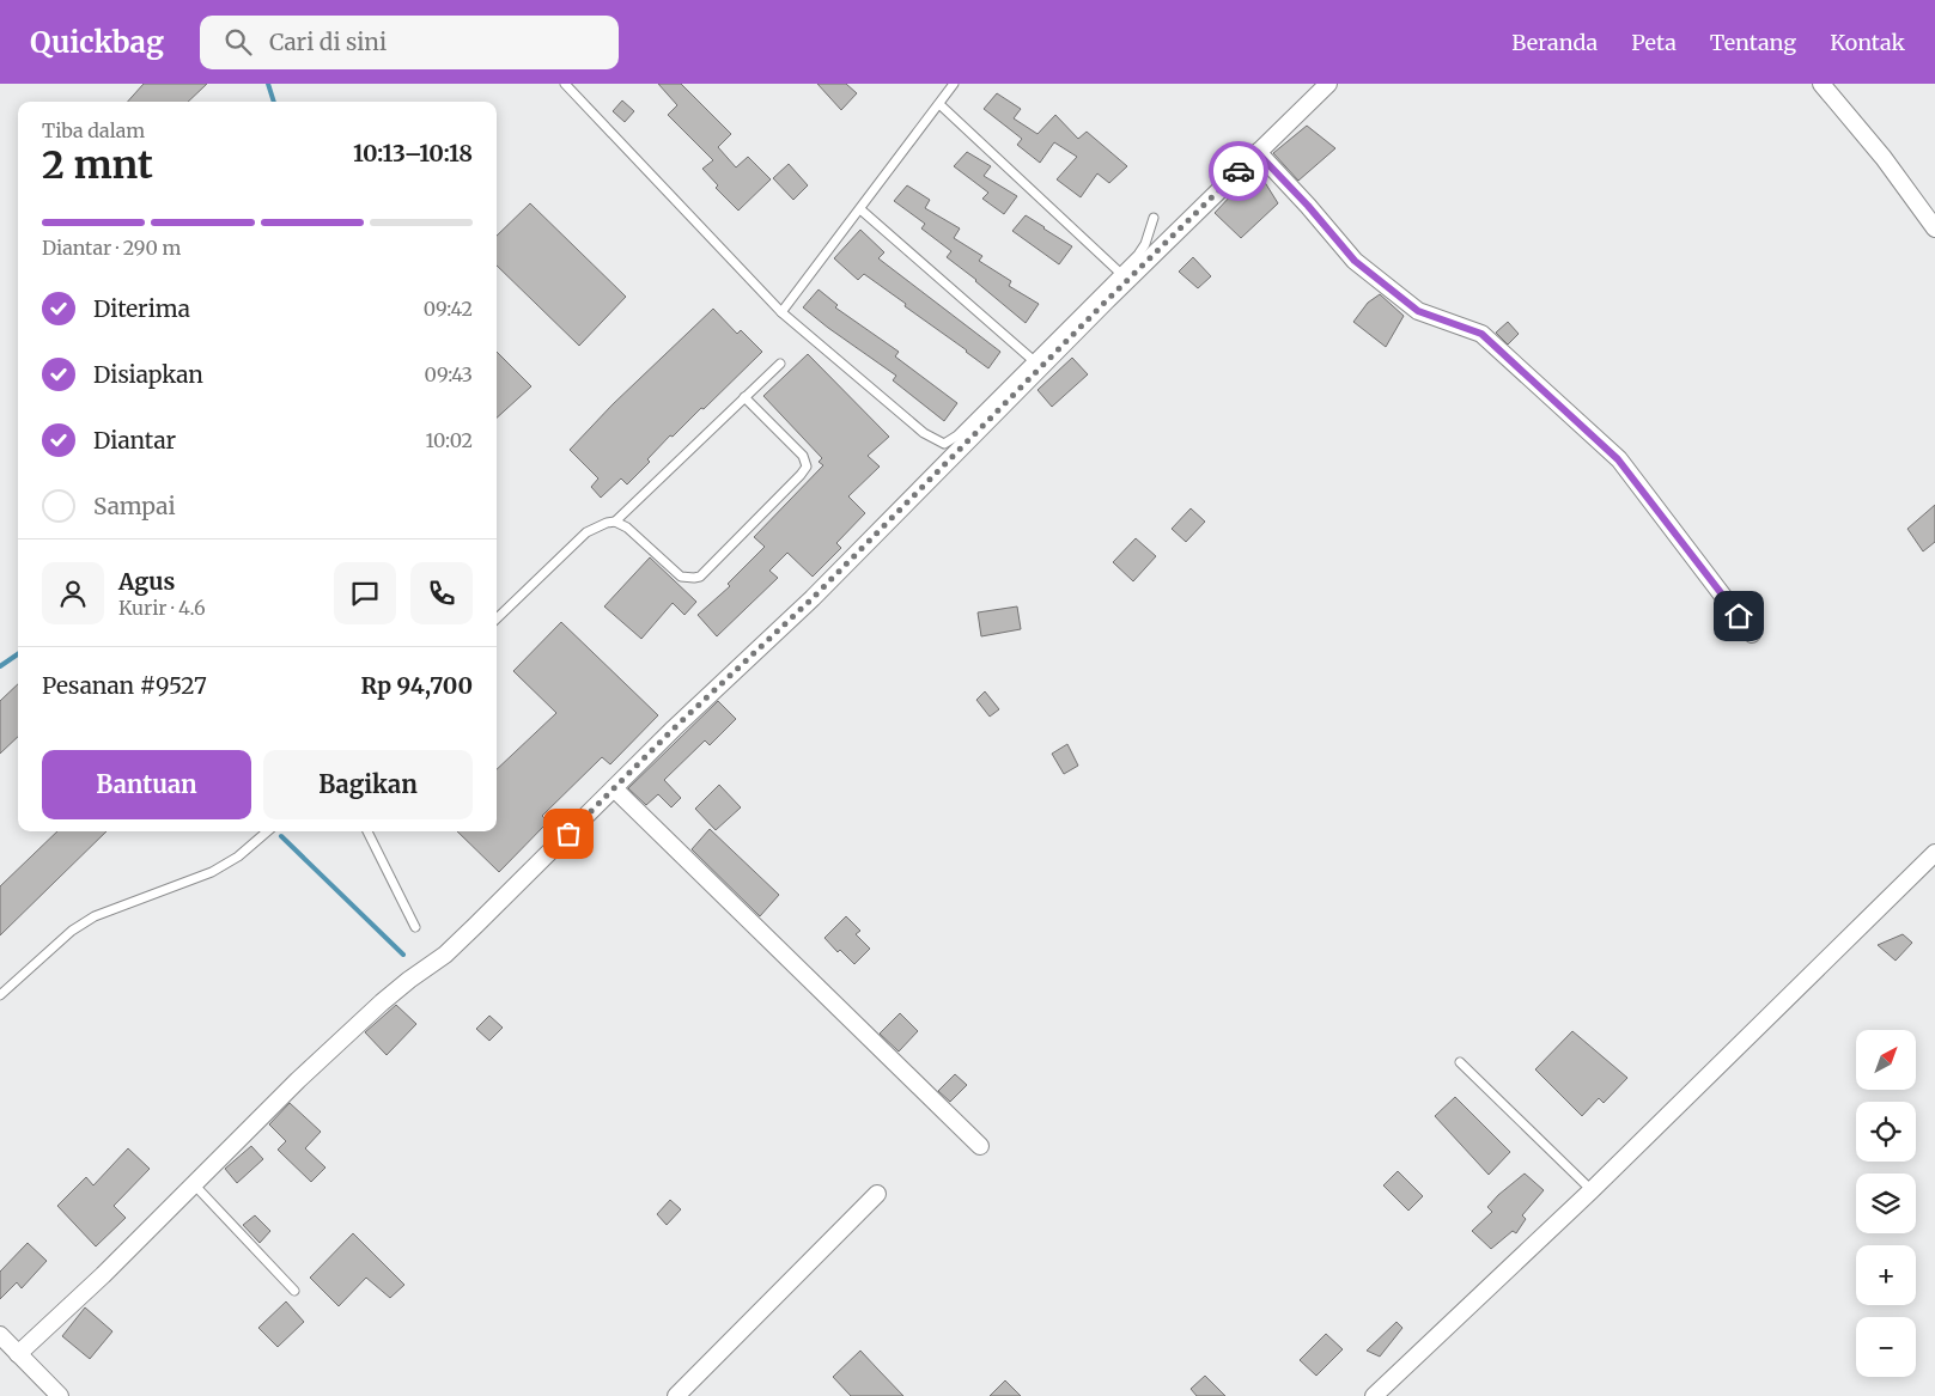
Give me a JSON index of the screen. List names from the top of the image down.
{
  "north": "top right",
  "page": {
    "header": "Quickbag",
    "search": "Cari di sini",
    "nav": [
      "Beranda",
      "Peta",
      "Tentang",
      "Kontak"
    ],
    "heading": ["2 mnt", "Tiba dalam", "10:13–10:18"],
    "panel": [
      "Agus",
      "Kurir · 4.6",
      "Pesanan #9527",
      "Rp 94,700"
    ],
    "bar": "Diantar · 290 m",
    "list": [
      ["Diterima", "09:42"],
      ["Disiapkan", "09:43"],
      ["Diantar", "10:02"],
      "Sampai"
    ],
    "buttons": ["Bantuan", "Bagikan"],
    "map_buttons": ["+", "−"]
  }
}
